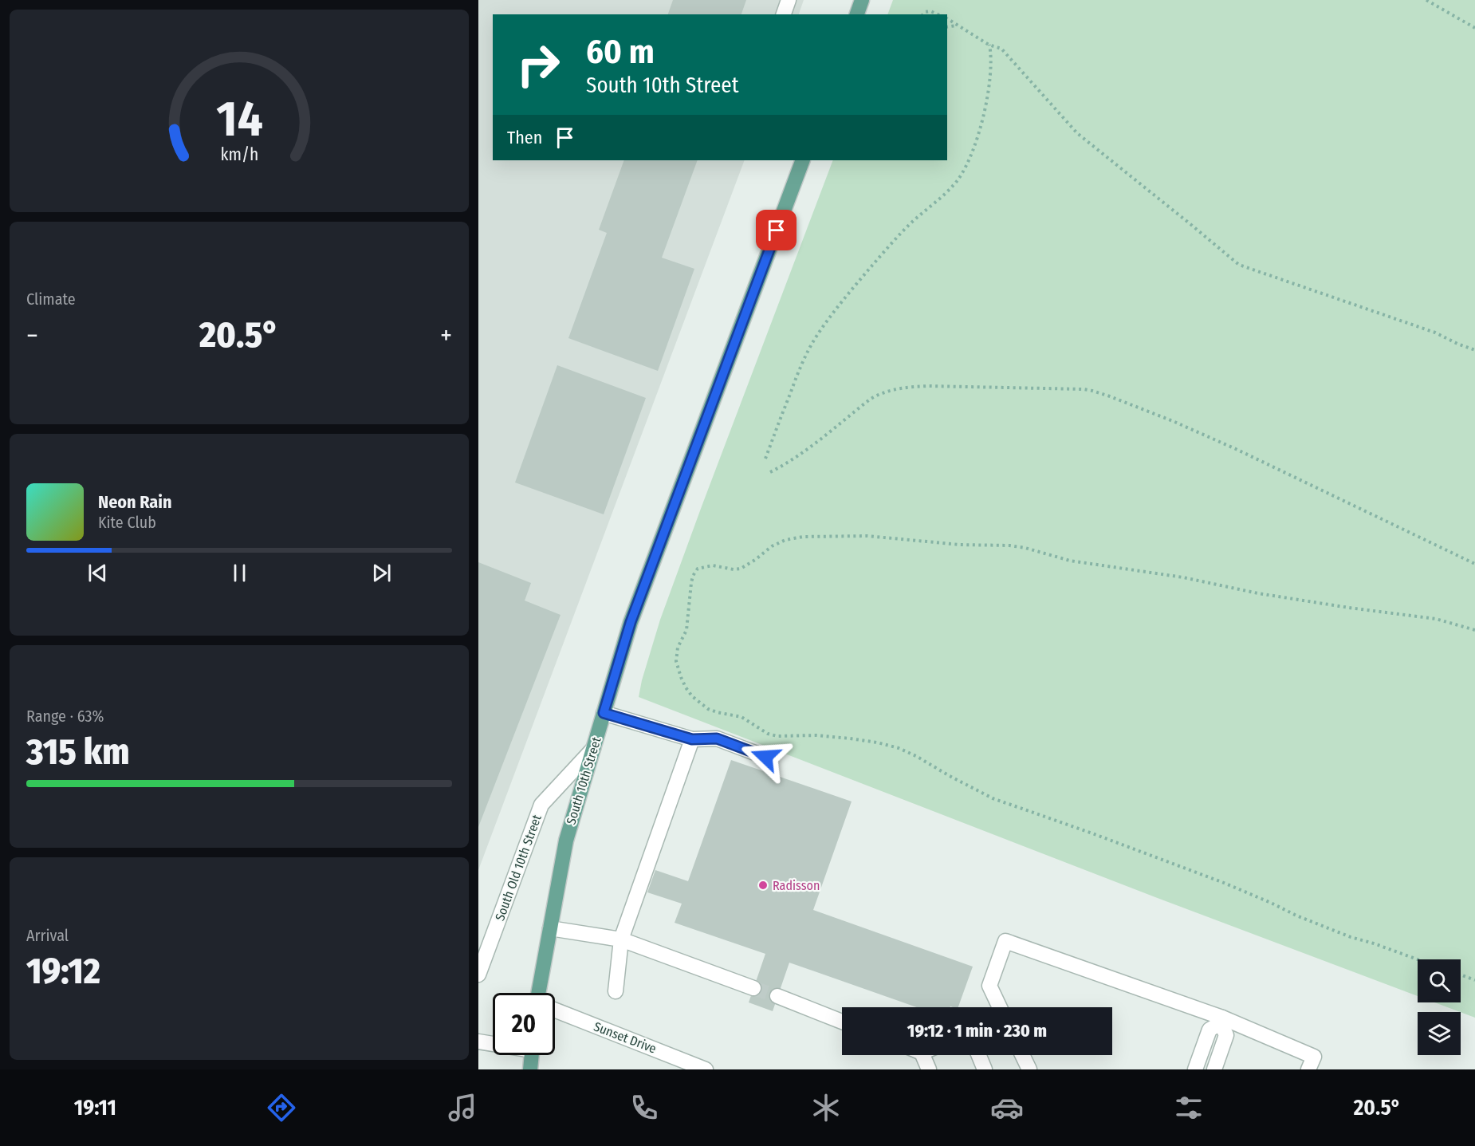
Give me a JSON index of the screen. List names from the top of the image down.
{
  "streets": {
    "main road": ["South 10th Street"],
    "street": ["South Old 10th Street", "Sunset Drive"]
  },
  "crossings": [
    ["South 10th Street", "South Old 10th Street"]
  ],
  "places": ["Radisson"],
  "page": {
    "turn": ["60 m", "South 10th Street"],
    "then": "Then",
    "tile": [
      "Climate",
      ["Range · 63%", "315 km"],
      ["Arrival", "19:12"]
    ],
    "heat": ["−", "20.5°", "+"],
    "song": ["Neon Rain", "Kite Club"],
    "limit": "20",
    "trip": "19:12 · 1 min · 230 m",
    "tabs": ["19:11", "20.5°"],
    "gauge": ["14", "km/h"]
  }
}
